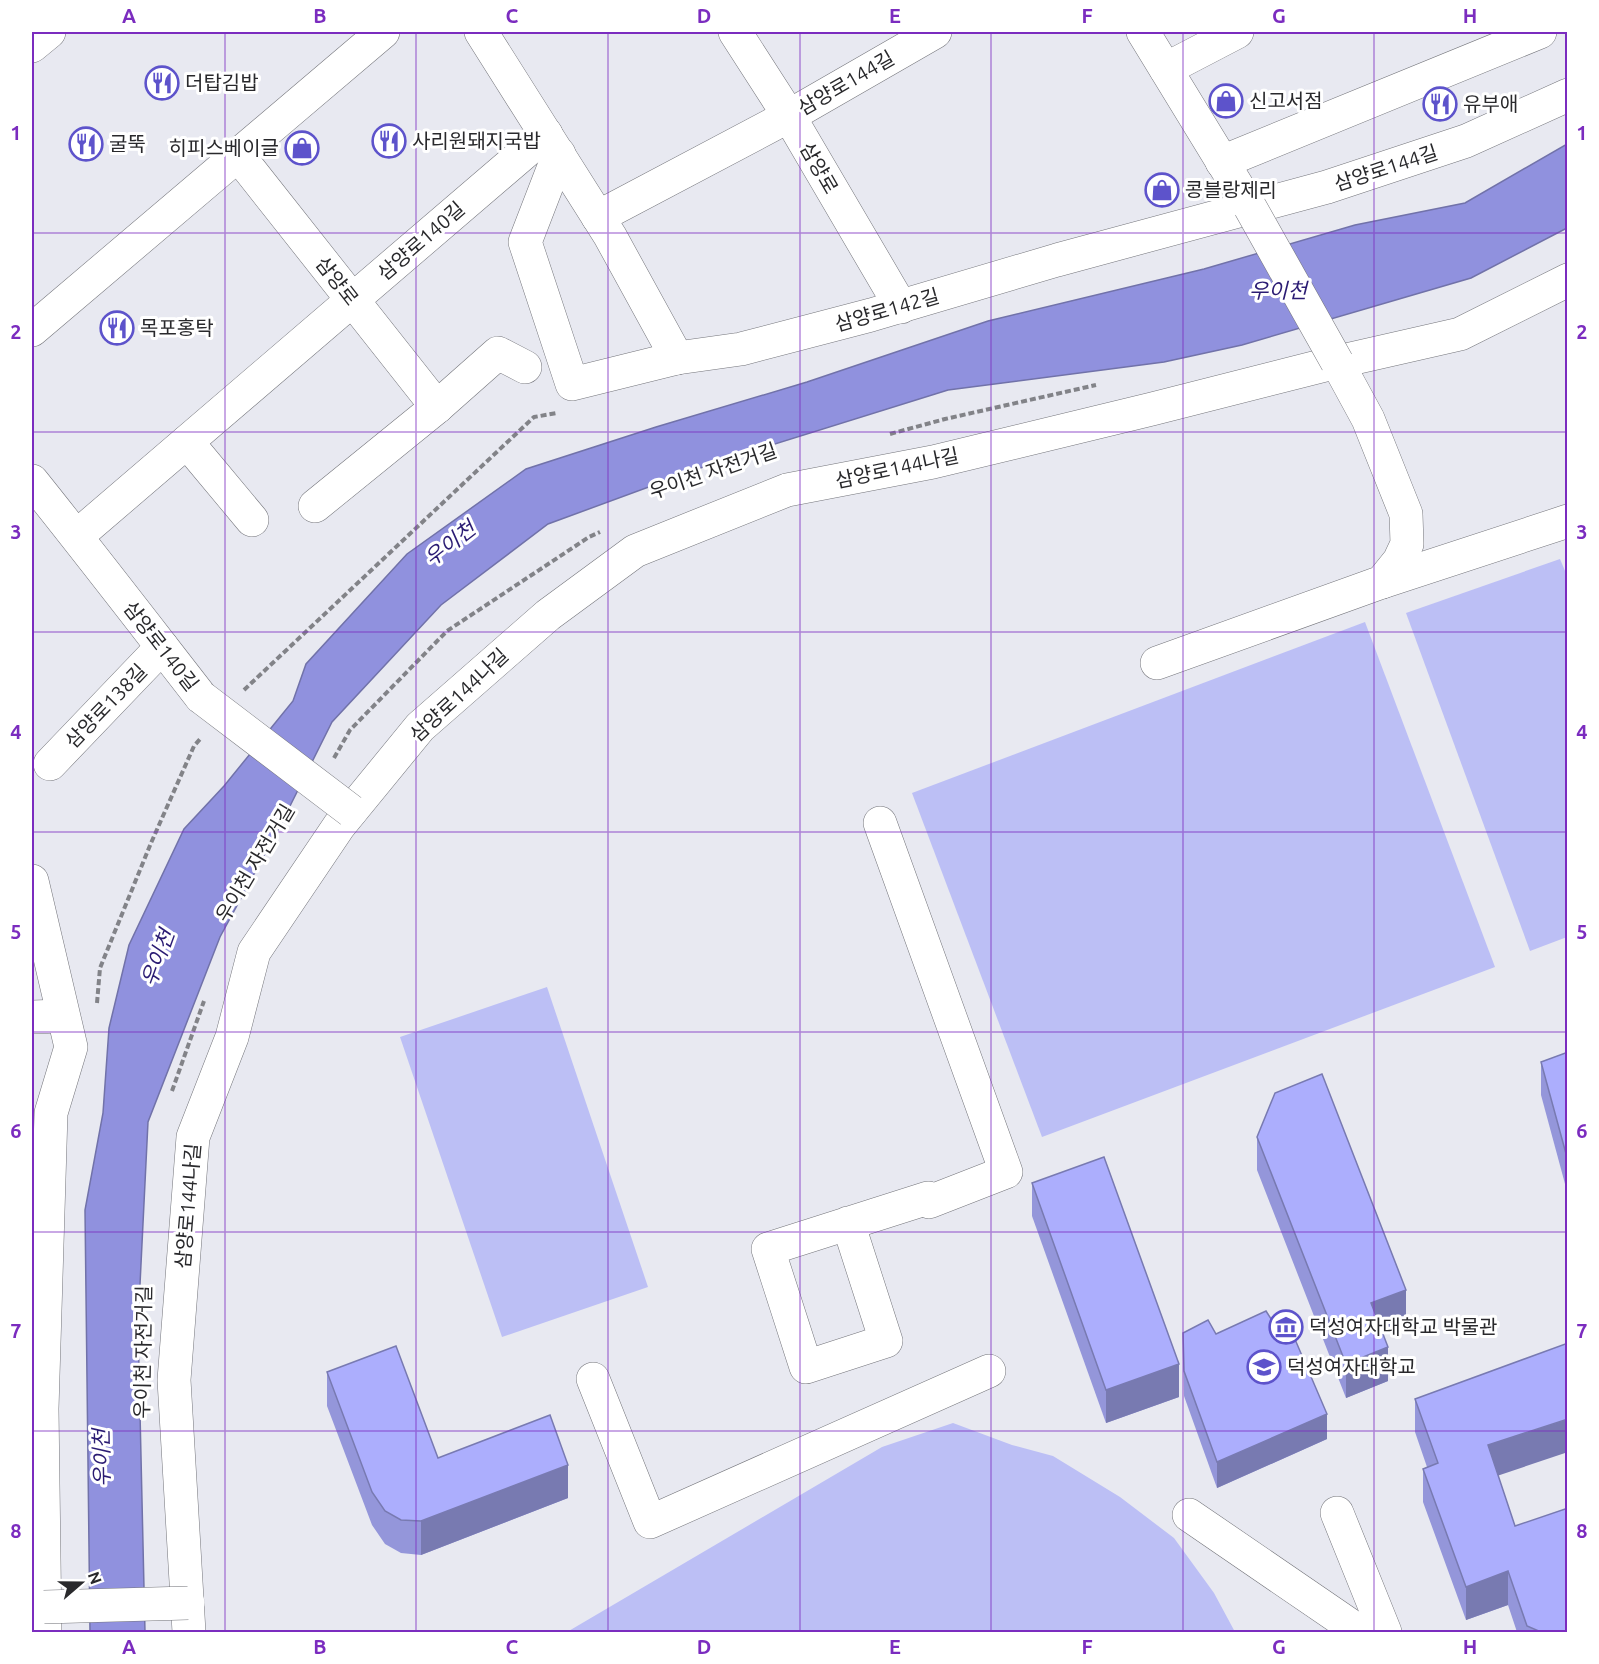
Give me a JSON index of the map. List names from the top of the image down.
{
  "streets": {
    "street": [
      "삼양로144길",
      "삼양로",
      "삼양로140길",
      "삼양로142길",
      "삼양로144나길",
      "삼양로138길"
    ]
  },
  "crossings": [
    ["삼양로144길", "삼양로"],
    ["삼양로144길", "삼양로142길"],
    ["삼양로", "삼양로140길"],
    ["삼양로", "삼양로142길"],
    ["삼양로140길", "삼양로142길"],
    ["삼양로140길", "삼양로144나길"],
    ["삼양로140길", "삼양로138길"]
  ],
  "water": ["우이천"],
  "places": {
    "restaurant": [
      "더탑김밥",
      "유부애",
      "사리원돼지국밥",
      "굴뚝",
      "목포홍탁"
    ],
    "shop": ["신고서점", "히피스베이글", "콩블랑제리"],
    "museum": ["덕성여자대학교 박물관"],
    "school or university": ["덕성여자대학교"]
  },
  "north": "right",
  "grid": {
    "columns": [
      "A",
      "B",
      "C",
      "D",
      "E",
      "F",
      "G",
      "H"
    ],
    "rows": [
      "1",
      "2",
      "3",
      "4",
      "5",
      "6",
      "7",
      "8"
    ]
  }
}
